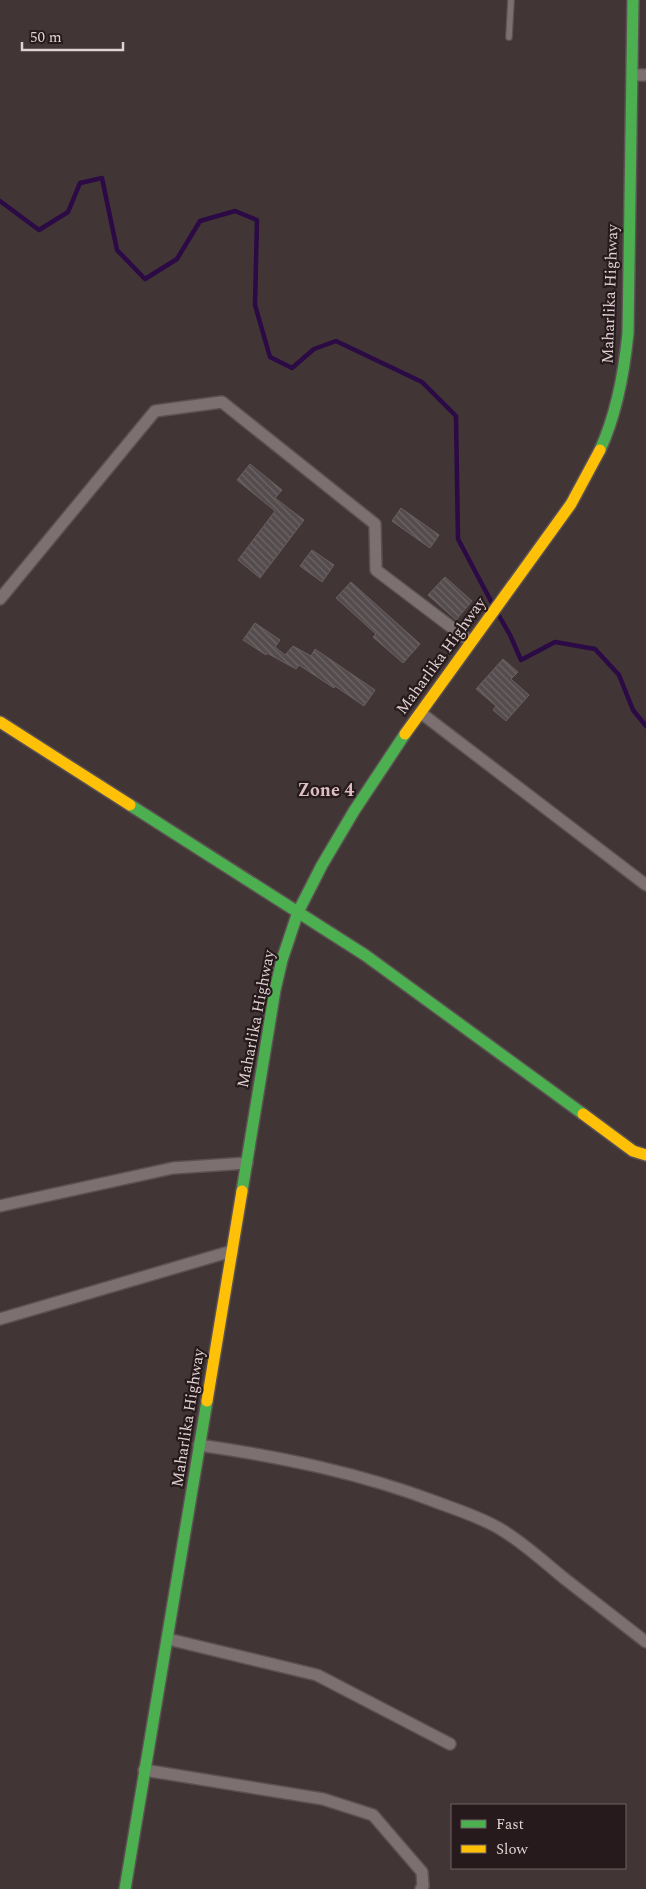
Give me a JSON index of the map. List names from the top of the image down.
{
  "streets": {
    "main road": ["Maharlika Highway"]
  },
  "districts": ["Zone 4"],
  "legend": ["Fast", "Slow"],
  "scale_bar": "50 m"
}
